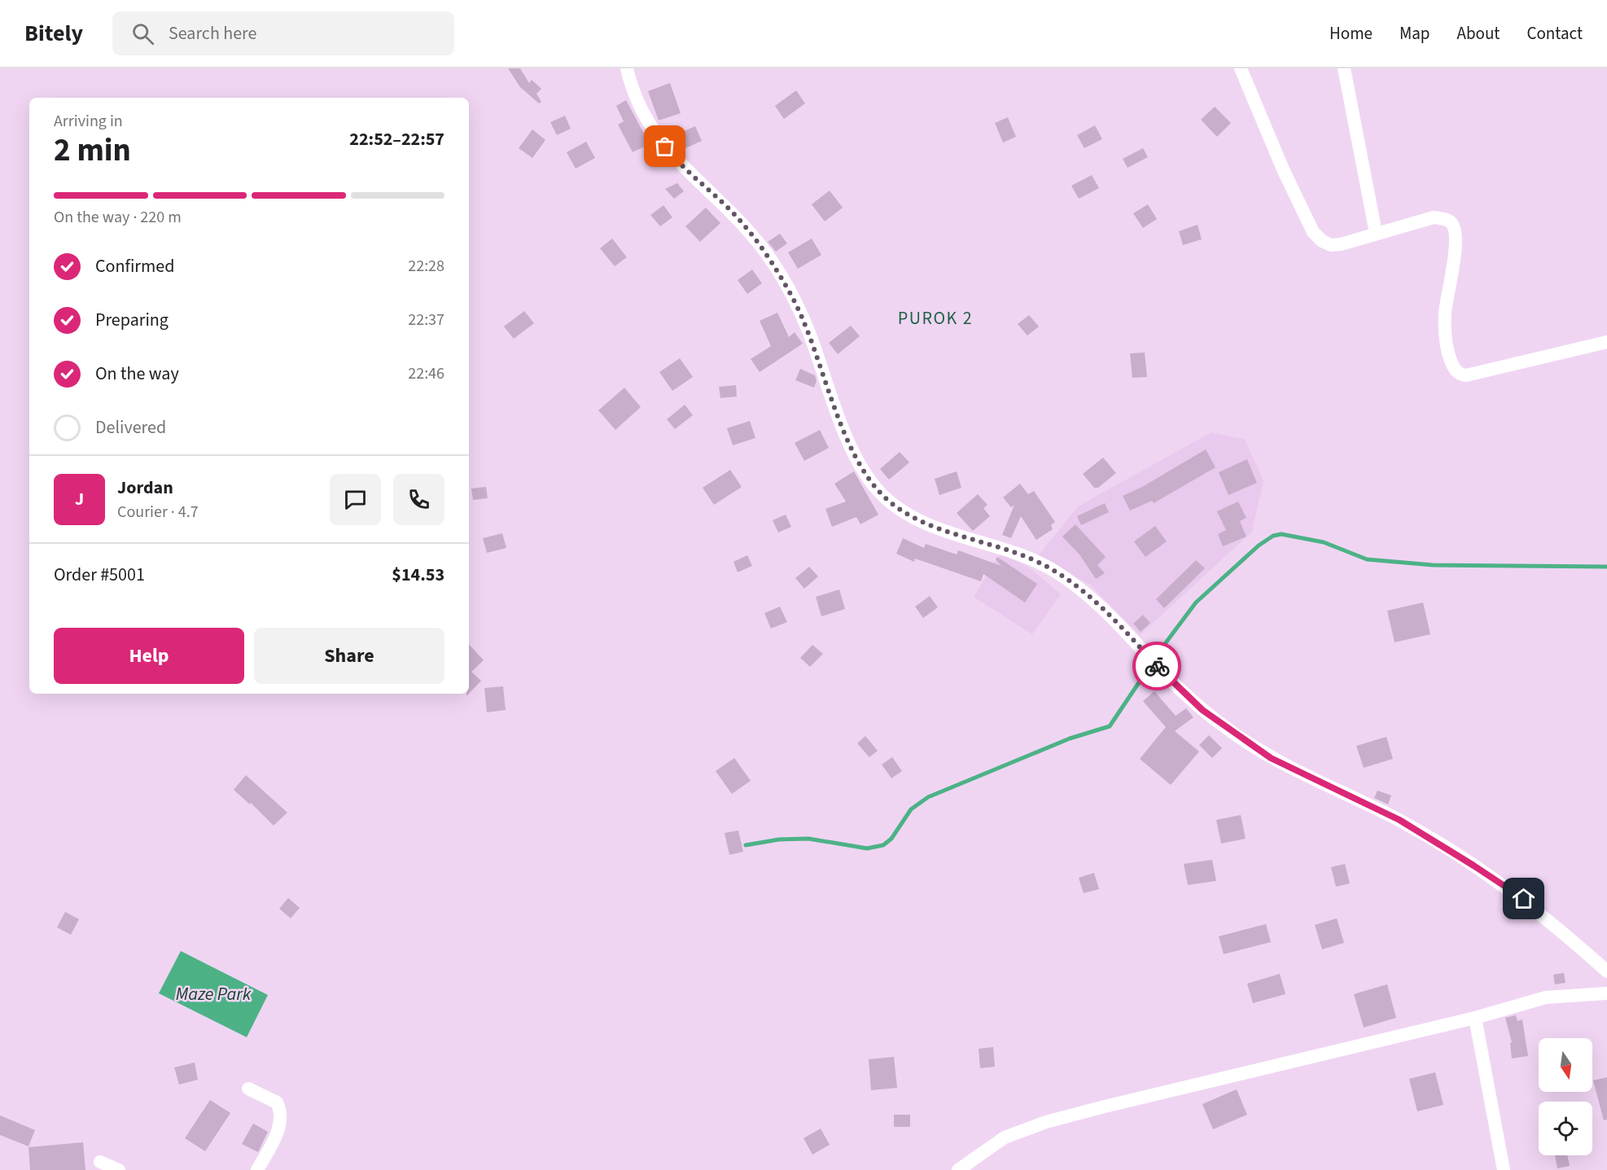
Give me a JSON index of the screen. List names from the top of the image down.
{
  "districts": ["PUROK 2"],
  "water": ["Maze Park"],
  "north": "bottom",
  "page": {
    "header": "Bitely",
    "search": "Search here",
    "nav": [
      "Home",
      "Map",
      "About",
      "Contact"
    ],
    "heading": ["2 min", "Arriving in", "22:52–22:57"],
    "panel": [
      "Jordan",
      "Courier · 4.7",
      "Order #5001",
      "$14.53"
    ],
    "bar": "On the way · 220 m",
    "list": [
      ["Confirmed", "22:28"],
      ["Preparing", "22:37"],
      ["On the way", "22:46"],
      "Delivered"
    ],
    "round": "J",
    "buttons": ["Help", "Share"]
  }
}
